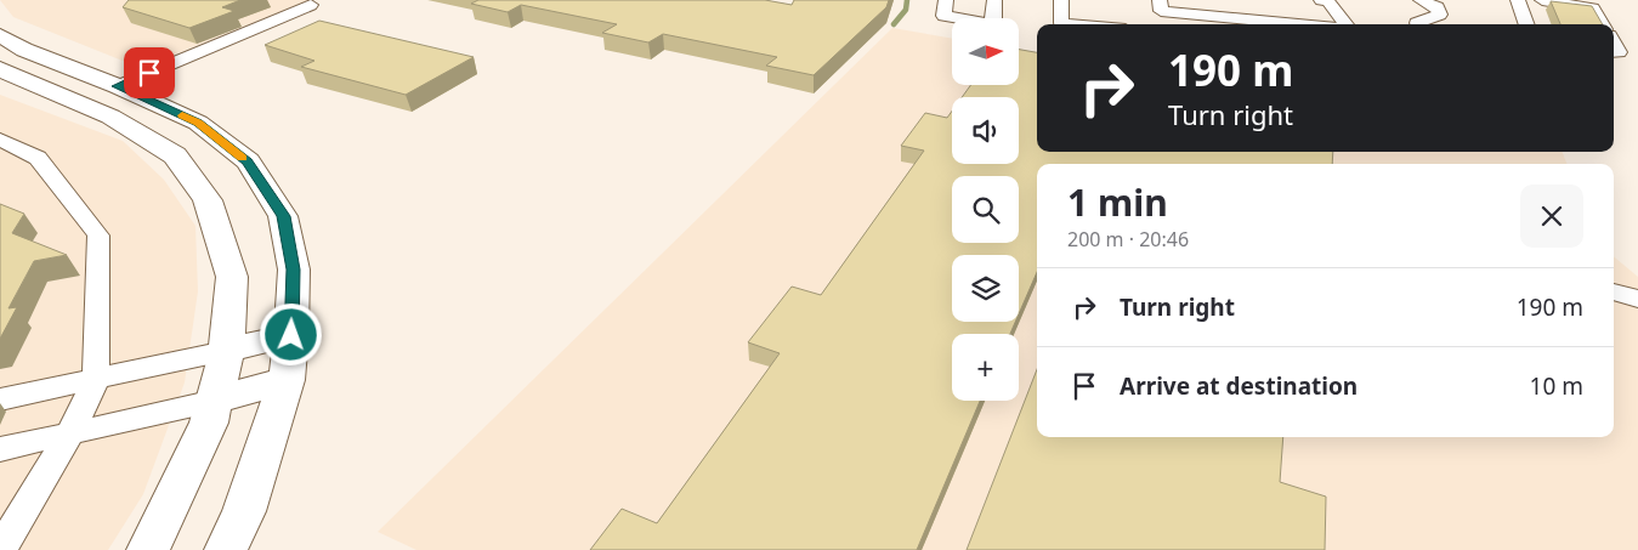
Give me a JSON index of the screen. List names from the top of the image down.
{
  "north": "right",
  "page": {
    "map_buttons": "+",
    "turn": ["190 m", "Turn right"],
    "heading": ["1 min", "200 m · 20:46"],
    "list": [
      {
        "name": "Turn right",
        "value": "190 m"
      },
      {
        "name": "Arrive at destination",
        "value": "10 m"
      }
    ]
  }
}
